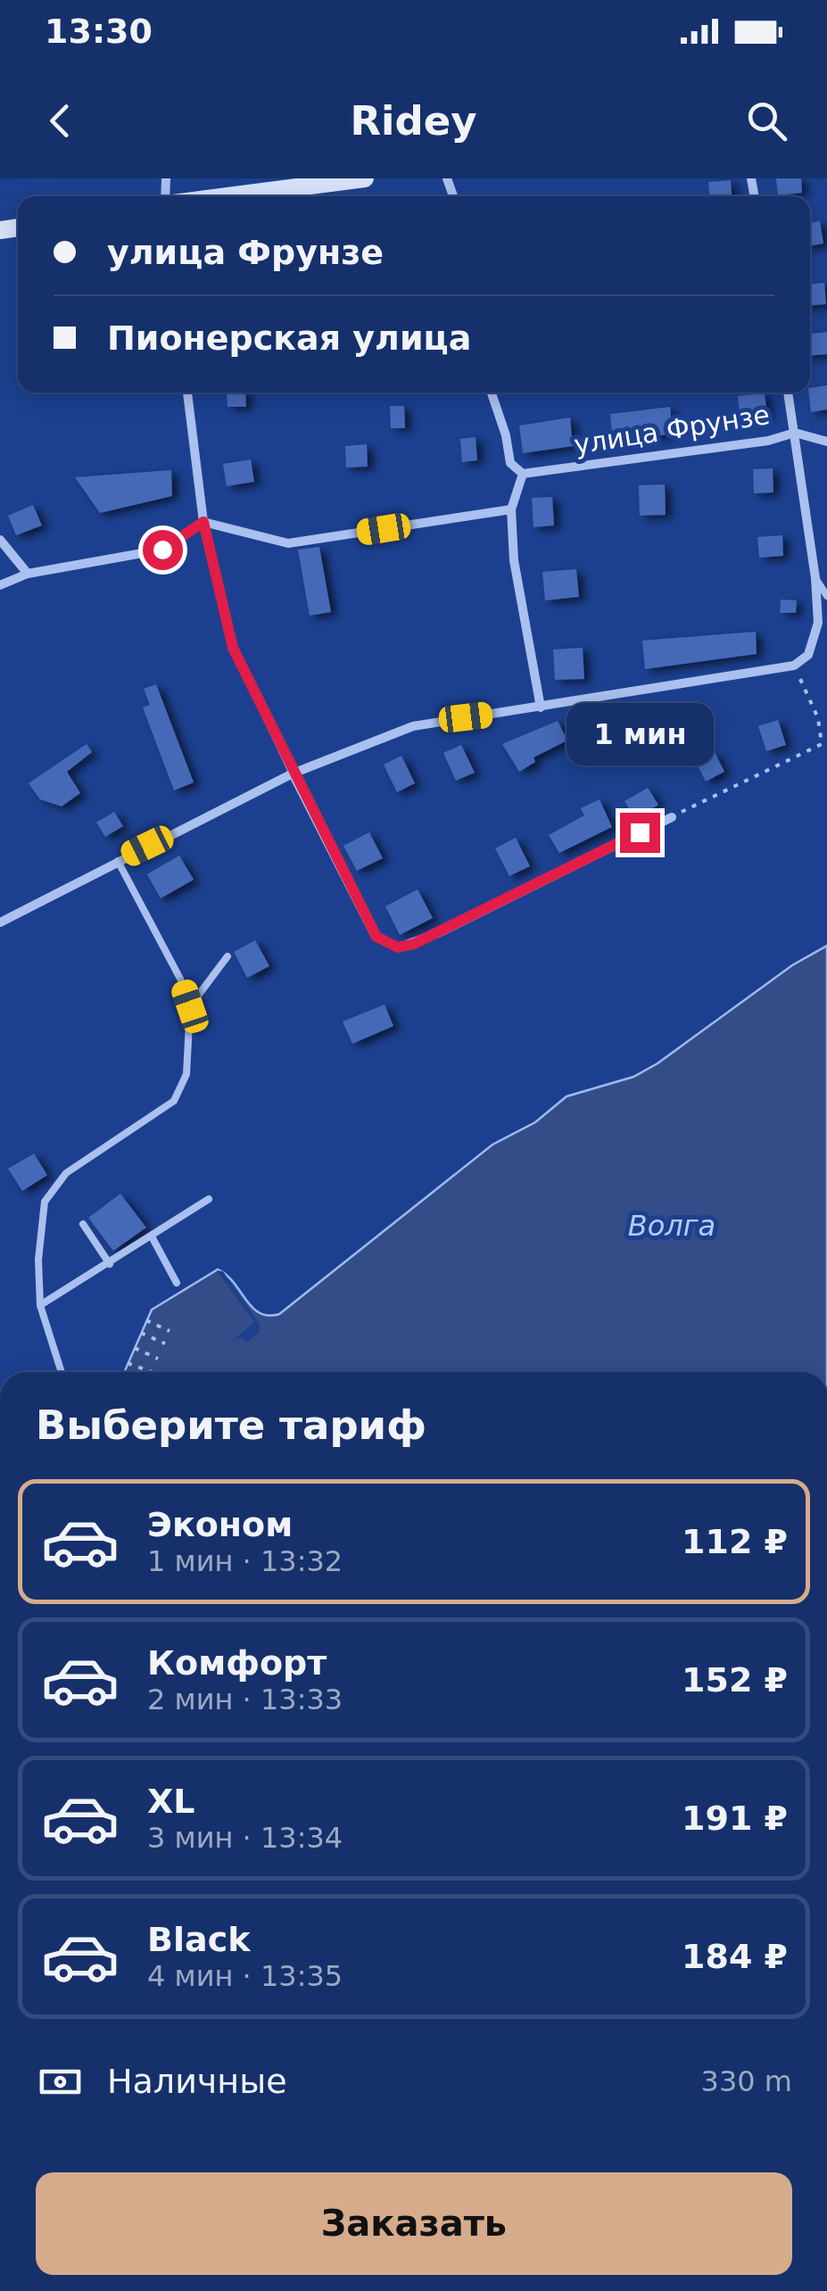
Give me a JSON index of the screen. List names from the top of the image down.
{
  "streets": {
    "street": ["улица Фрунзе"]
  },
  "water": ["Волга"],
  "page": {
    "status": "13:30",
    "header": "Ridey",
    "banner": ["улица Фрунзе", "Пионерская улица"],
    "bubble": "1 мин",
    "heading": "Выберите тариф",
    "list": [
      {
        "name": "Эконом",
        "note": "1 мин · 13:32",
        "value": "112 ₽"
      },
      {
        "name": "Комфорт",
        "note": "2 мин · 13:33",
        "value": "152 ₽"
      },
      {
        "name": "XL",
        "note": "3 мин · 13:34",
        "value": "191 ₽"
      },
      {
        "name": "Black",
        "note": "4 мин · 13:35",
        "value": "184 ₽"
      }
    ],
    "pay": ["Наличные", "330 m"],
    "buttons": "Заказать"
  }
}
